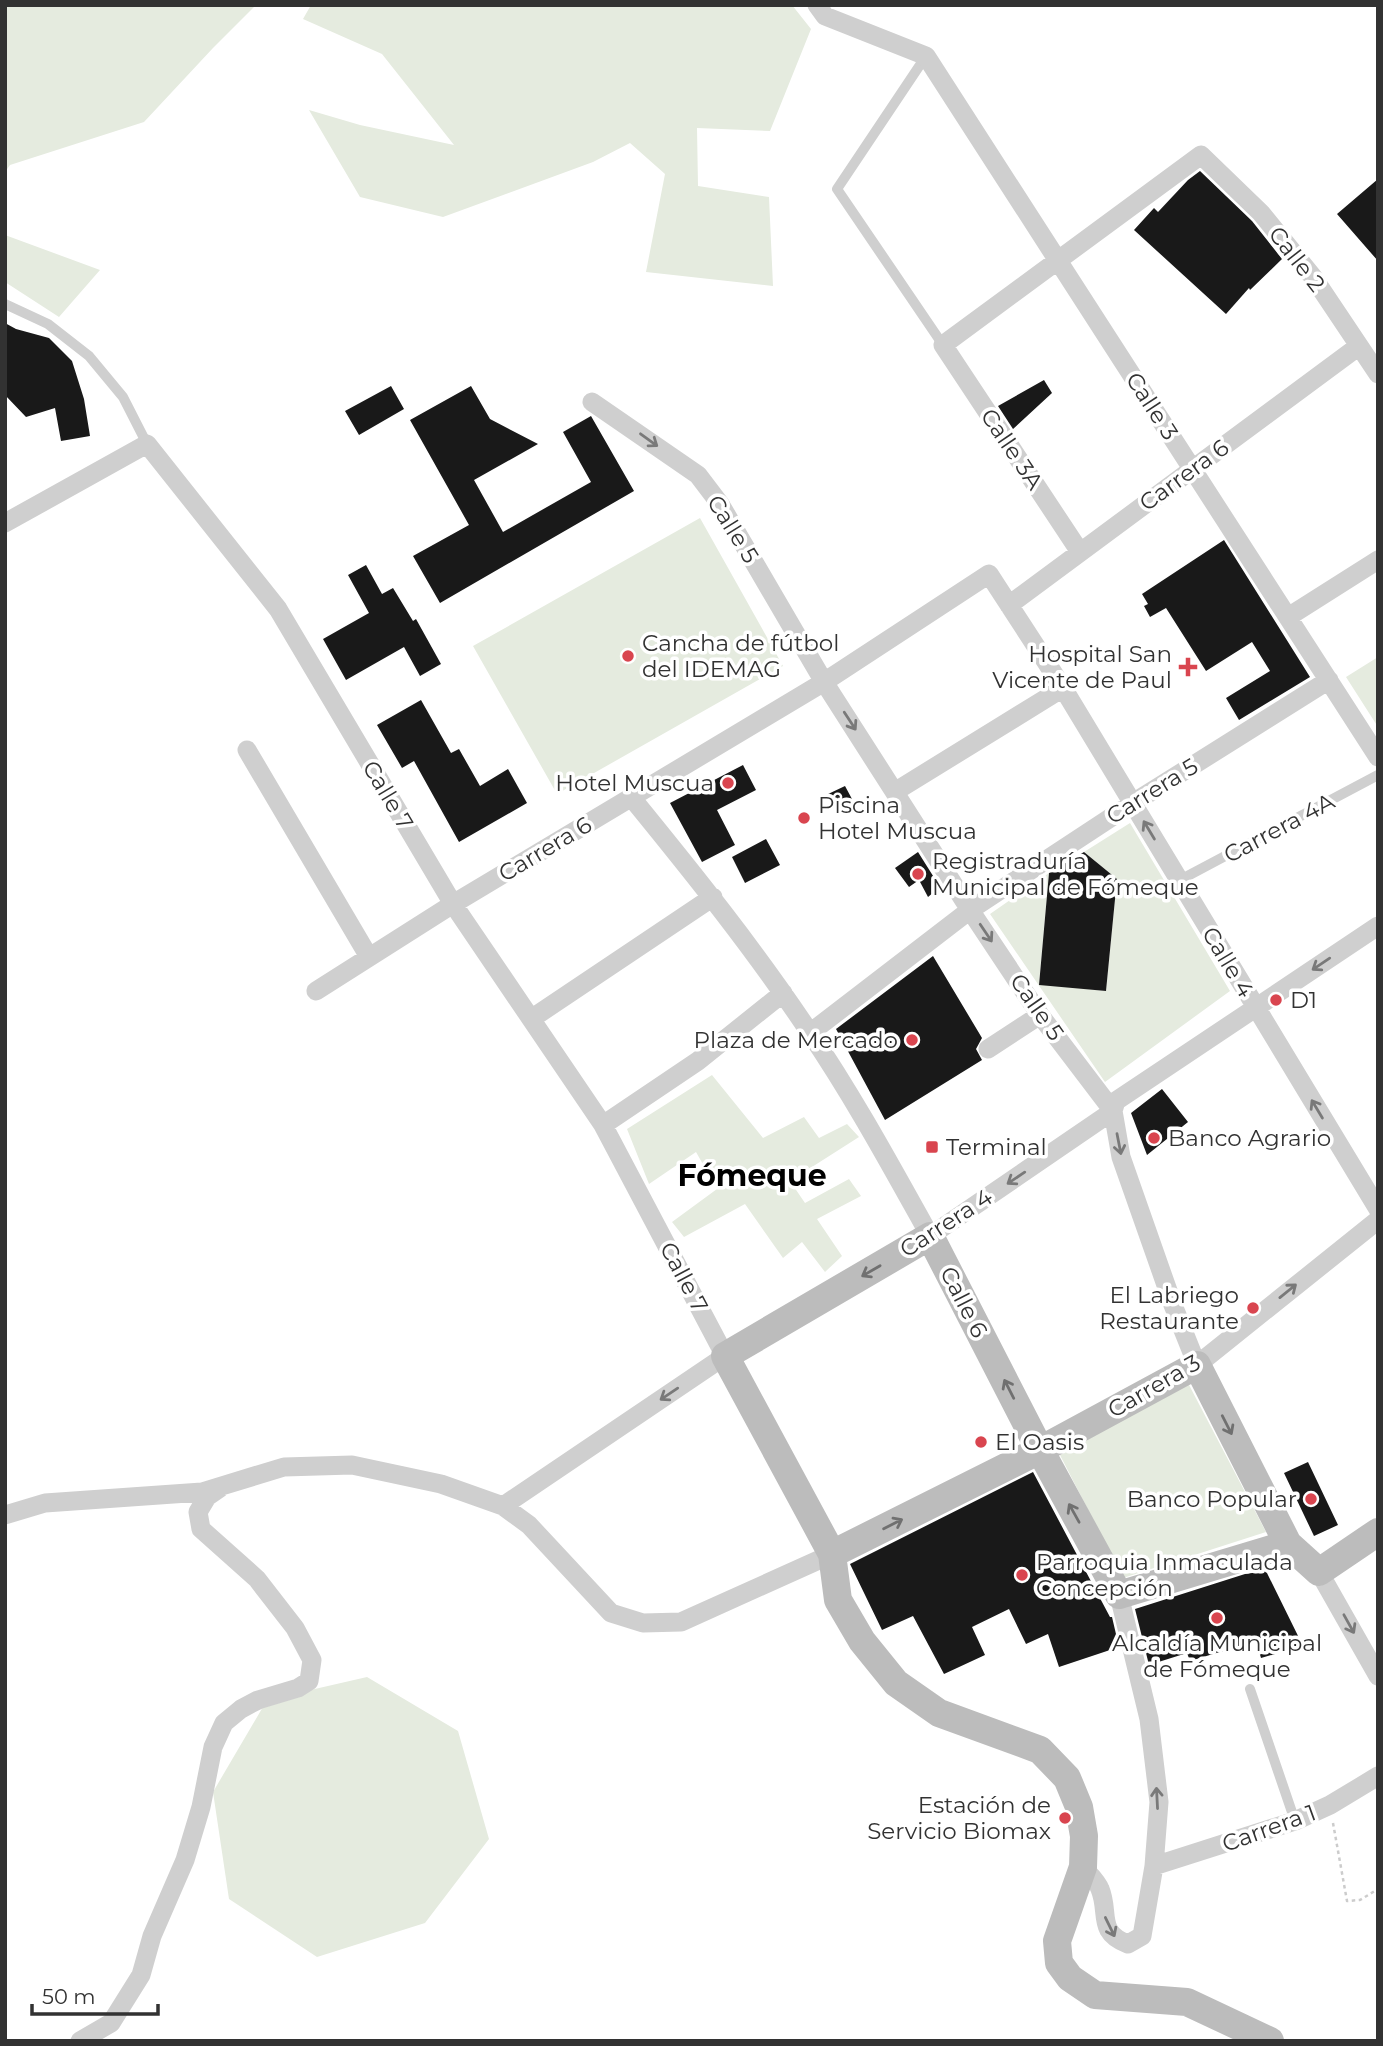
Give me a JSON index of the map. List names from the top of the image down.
{
  "streets": {
    "street": [
      "Calle 2",
      "Calle 3",
      "Calle 3A",
      "Carrera 6",
      "Calle 5",
      "Carrera 5",
      "Calle 7",
      "Calle 4",
      "Carrera 4",
      "Calle 6",
      "Carrera 3",
      "Carrera 1"
    ],
    "lane": ["Carrera 4A"]
  },
  "crossings": [
    ["Calle 2", "Calle 3"],
    ["Calle 2", "Carrera 6"],
    ["Calle 3", "Carrera 6"],
    ["Calle 3", "Carrera 5"],
    ["Calle 3A", "Carrera 6"],
    ["Carrera 6", "Calle 5"],
    ["Carrera 6", "Calle 7"],
    ["Carrera 6", "Calle 4"],
    ["Carrera 6", "Calle 6"],
    ["Calle 5", "Carrera 5"],
    ["Calle 5", "Carrera 4"],
    ["Calle 5", "Carrera 3"],
    ["Carrera 5", "Calle 4"],
    ["Carrera 5", "Calle 6"],
    ["Calle 7", "Carrera 4"],
    ["Calle 7", "Calle 6"],
    ["Calle 7", "Carrera 3"],
    ["Carrera 4A", "Calle 4"],
    ["Calle 4", "Carrera 4"],
    ["Carrera 4", "Calle 6"],
    ["Calle 6", "Carrera 3"],
    ["Calle 6", "Carrera 1"]
  ],
  "one_way": [
    "Calle 5",
    "Calle 4",
    "Carrera 4",
    "Carrera 3"
  ],
  "districts": ["Fómeque"],
  "places": {
    "other": [
      "Cancha de fútbol del IDEMAG",
      "Hotel Muscua",
      "Piscina Hotel Muscua",
      "Registraduría Municipal de Fómeque",
      "D1",
      "Plaza de Mercado",
      "Banco Agrario",
      "El Labriego Restaurante",
      "El Oasis",
      "Banco Popular",
      "Parroquia Inmaculada Concepción",
      "Alcaldía Municipal de Fómeque",
      "Estación de Servicio Biomax"
    ],
    "health": ["Hospital San Vicente de Paul"],
    "transit": ["Terminal"]
  },
  "scale_bar": "50 m"
}
